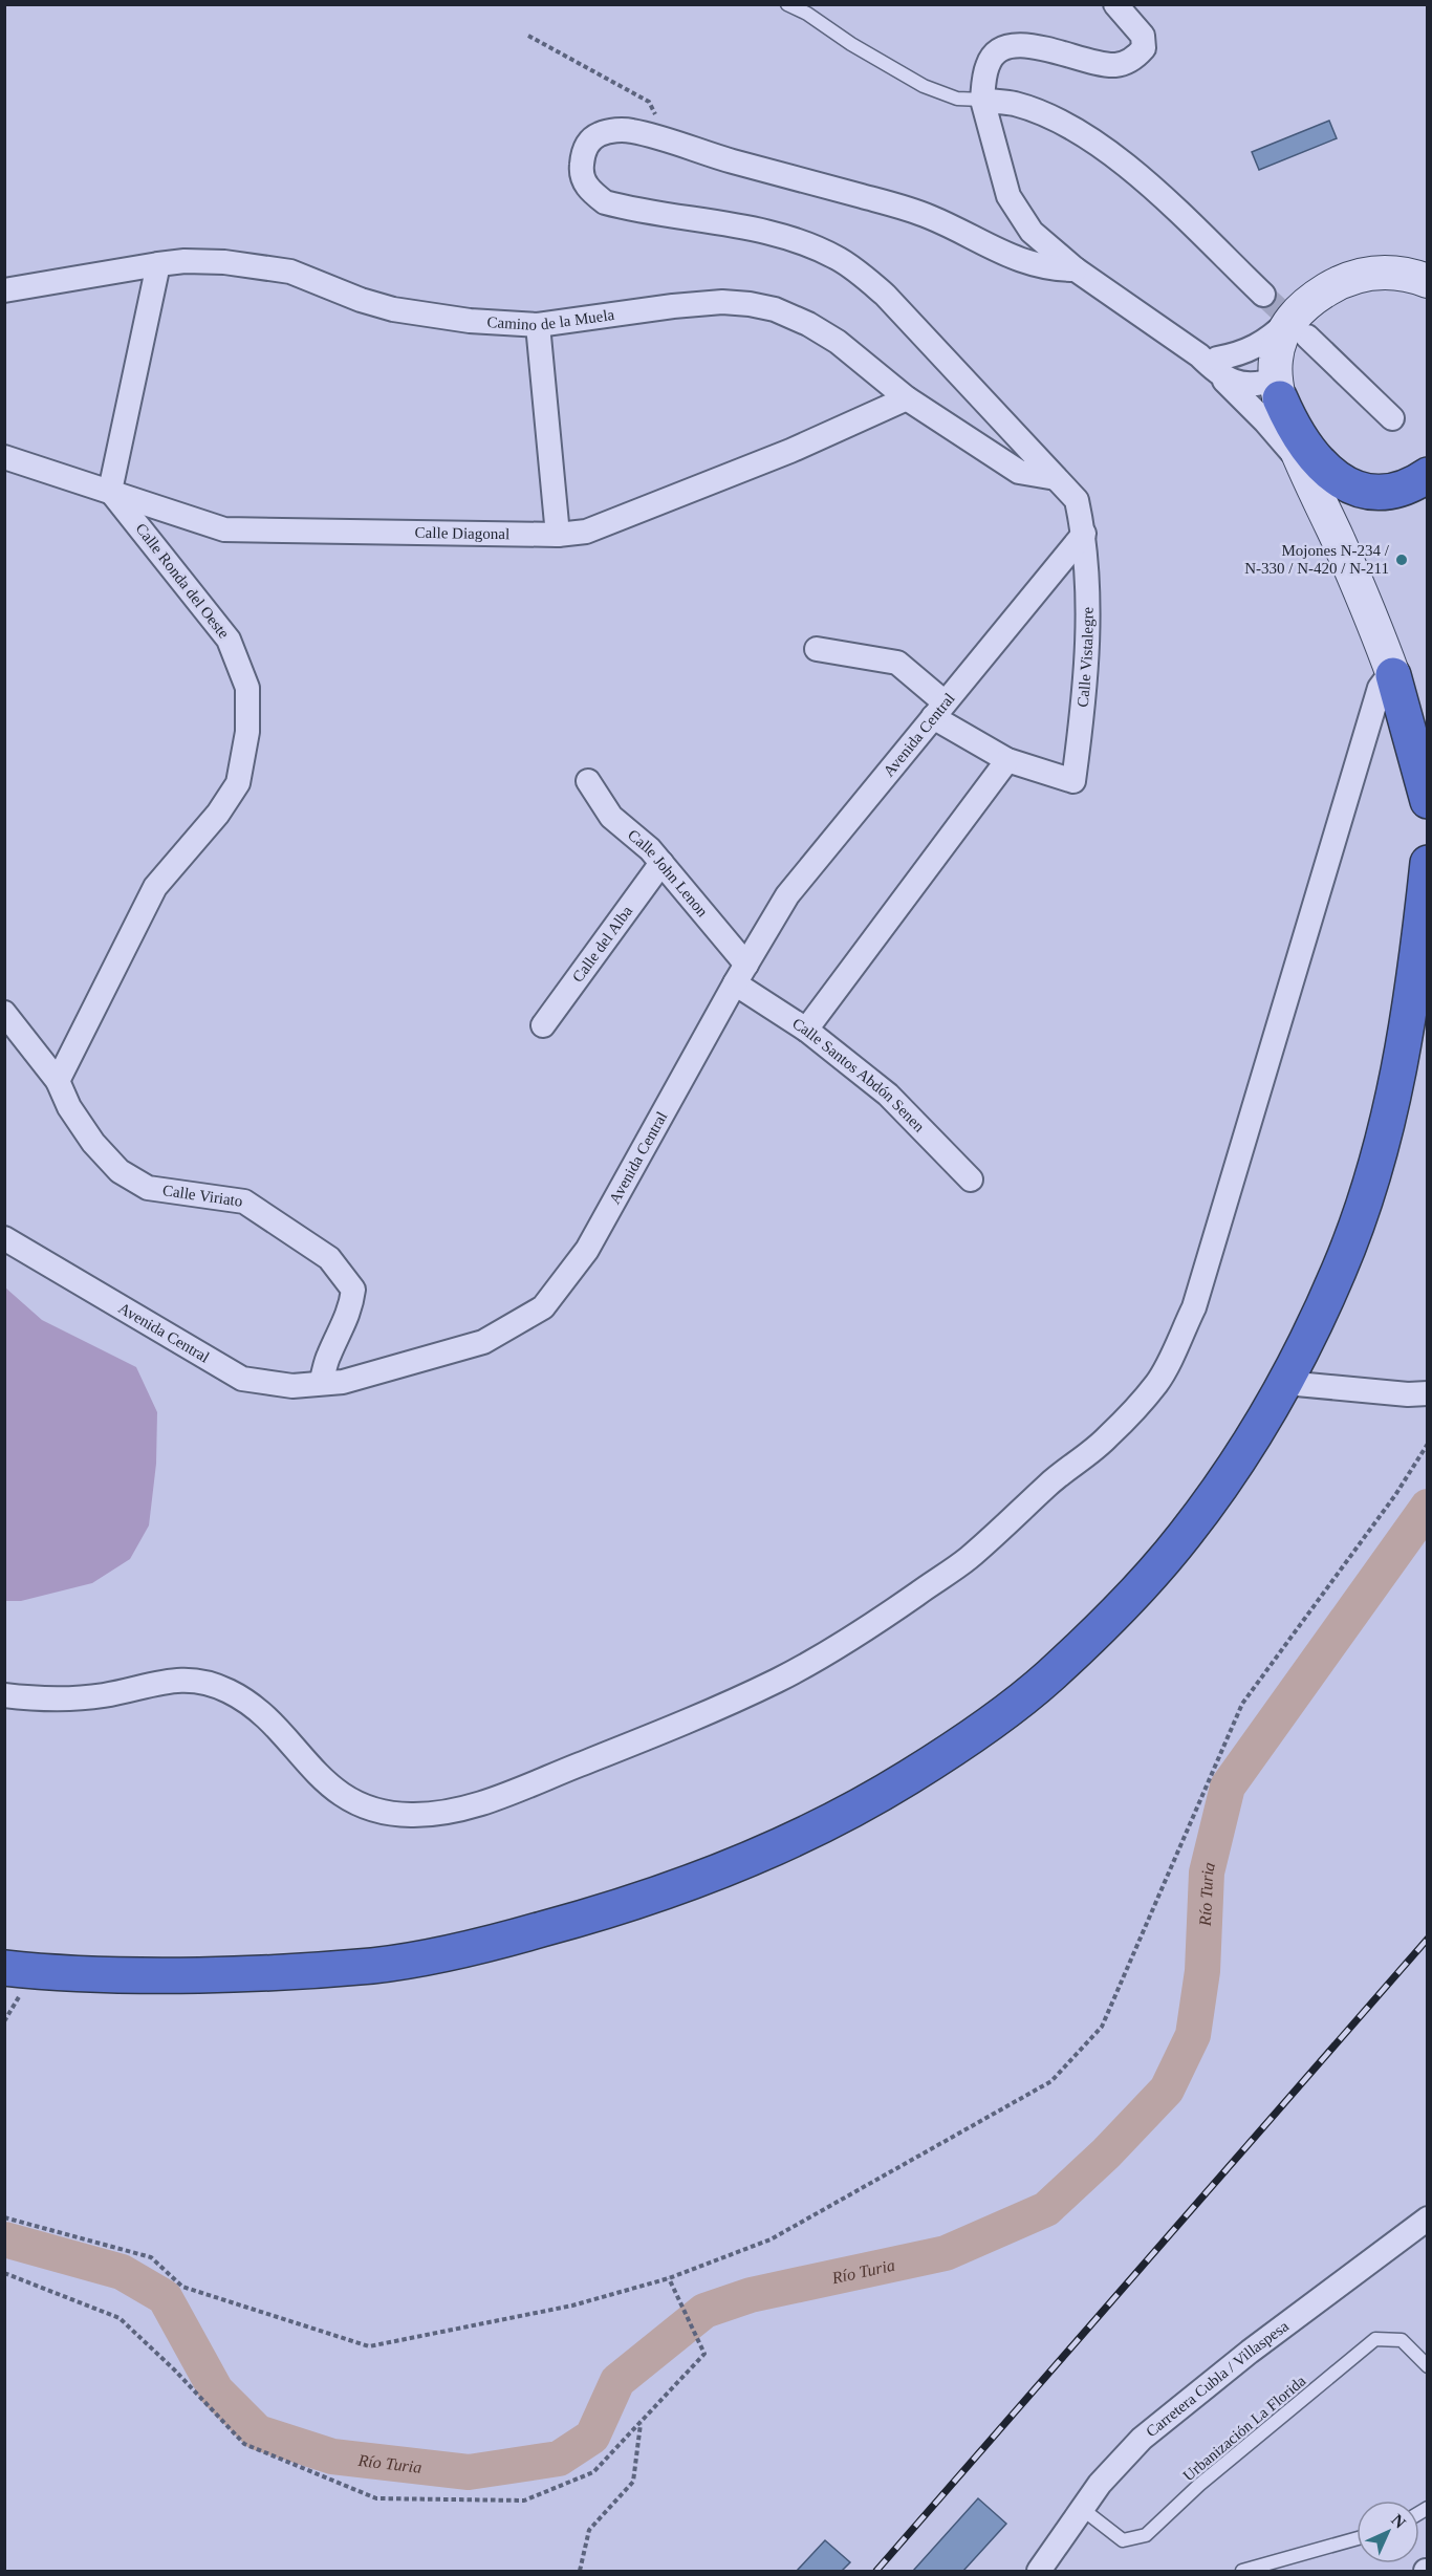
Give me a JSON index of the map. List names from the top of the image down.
{
  "streets": {
    "street": [
      "Camino de la Muela",
      "Calle Diagonal",
      "Calle Ronda del Oeste",
      "Calle Vistalegre",
      "Avenida Central",
      "Calle John Lenon",
      "Calle del Alba",
      "Calle Santos Abdón Senen",
      "Calle Viriato",
      "Carretera Cubla / Villaspesa"
    ],
    "lane": ["Urbanización La Florida"]
  },
  "crossings": [
    ["Camino de la Muela", "Calle Diagonal"],
    ["Camino de la Muela", "Calle Vistalegre"],
    ["Calle Diagonal", "Calle Ronda del Oeste"],
    ["Calle Ronda del Oeste", "Calle Viriato"],
    ["Calle Vistalegre", "Avenida Central"],
    ["Avenida Central", "Calle John Lenon"],
    ["Avenida Central", "Calle Santos Abdón Senen"],
    ["Avenida Central", "Calle Viriato"],
    ["Calle John Lenon", "Calle del Alba"],
    ["Calle John Lenon", "Calle Santos Abdón Senen"],
    ["Carretera Cubla / Villaspesa", "Urbanización La Florida"]
  ],
  "water": ["Río Turia"],
  "places": ["Mojones N-234 / N-330 / N-420 / N-211"],
  "north": "top right"
}
